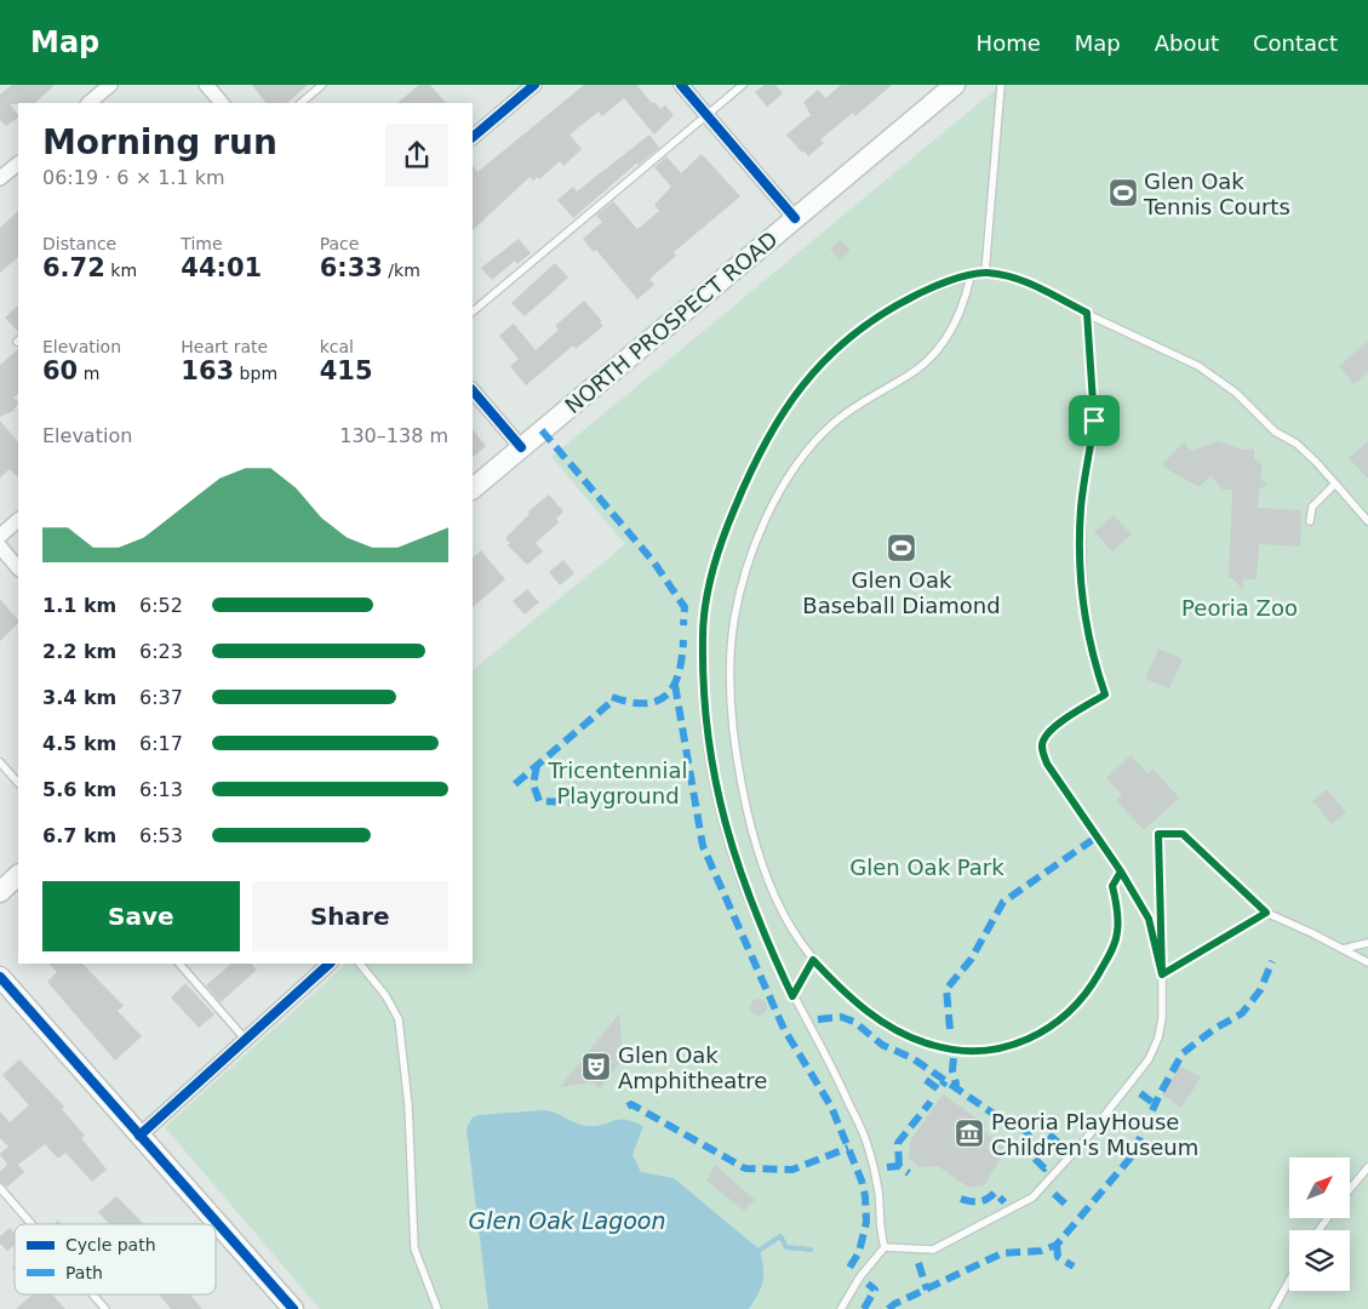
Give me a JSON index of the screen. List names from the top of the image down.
{
  "streets": {
    "main road": ["NORTH PROSPECT ROAD"]
  },
  "water": ["Glen Oak Lagoon"],
  "parks": ["Peoria Zoo", "Tricentennial Playground", "Glen Oak Park"],
  "places": {
    "sports": ["Glen Oak Tennis Courts", "Glen Oak Baseball Diamond"],
    "theatre": ["Glen Oak Amphitheatre"],
    "museum": ["Peoria PlayHouse Children's Museum"]
  },
  "legend": ["Cycle path", "Path"],
  "north": "top right",
  "page": {
    "header": "Map",
    "nav": [
      "Home",
      "Map",
      "About",
      "Contact"
    ],
    "heading": ["Morning run", "06:19 · 6 × 1.1 km"],
    "stats": [
      ["Distance", "6.72 km"],
      ["Time", "44:01"],
      ["Pace", "6:33 /km"],
      ["Elevation", "60 m"],
      ["Heart rate", "163 bpm"],
      ["kcal", "415"]
    ],
    "chart": ["Elevation", "130–138 m"],
    "list": [
      {
        "name": "1.1 km",
        "note": "6:52"
      },
      {
        "name": "2.2 km",
        "note": "6:23"
      },
      {
        "name": "3.4 km",
        "note": "6:37"
      },
      {
        "name": "4.5 km",
        "note": "6:17"
      },
      {
        "name": "5.6 km",
        "note": "6:13"
      },
      {
        "name": "6.7 km",
        "note": "6:53"
      }
    ],
    "buttons": ["Save", "Share"]
  }
}
